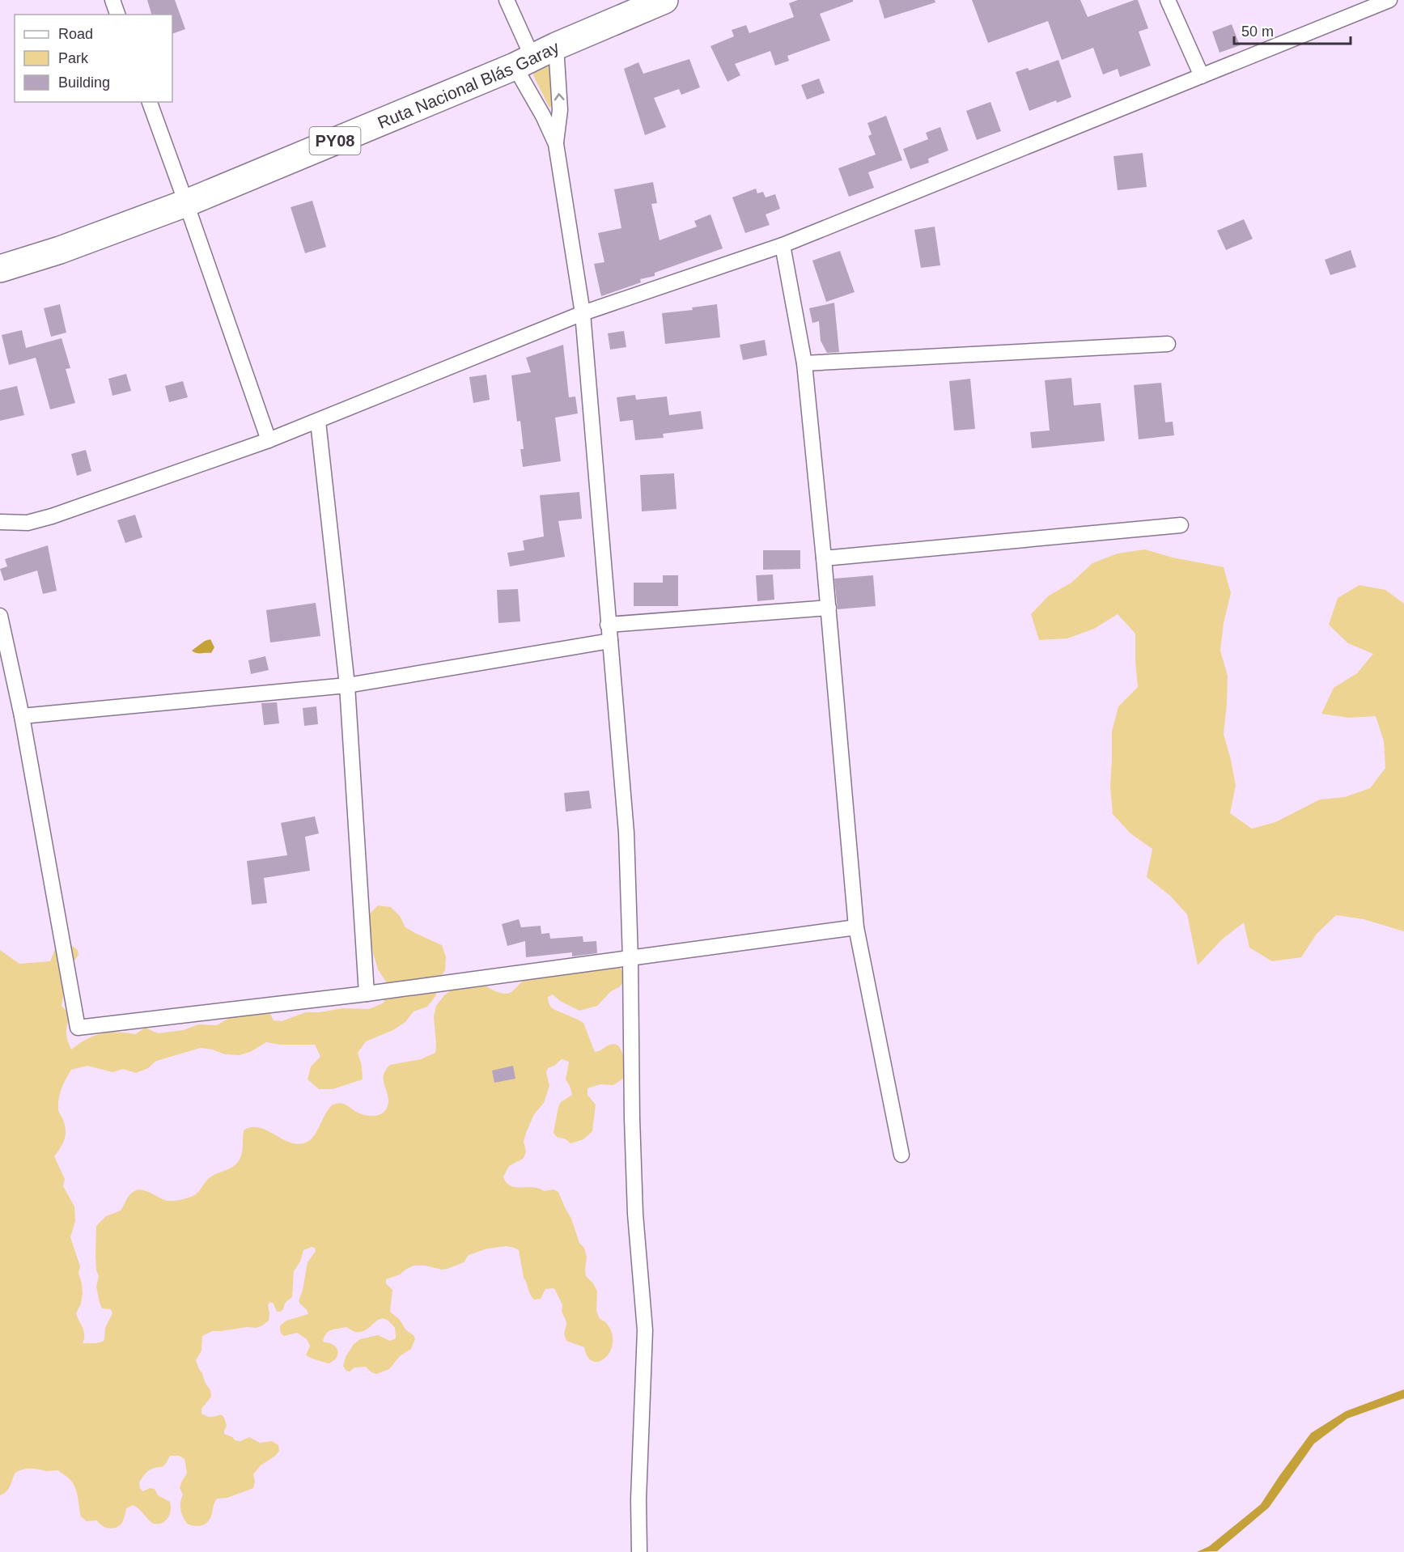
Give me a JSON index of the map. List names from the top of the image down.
{
  "streets": {
    "highway": ["Ruta Nacional Blás Garay", "PY08"]
  },
  "legend": ["Road", "Park", "Building"],
  "scale_bar": "50 m"
}
